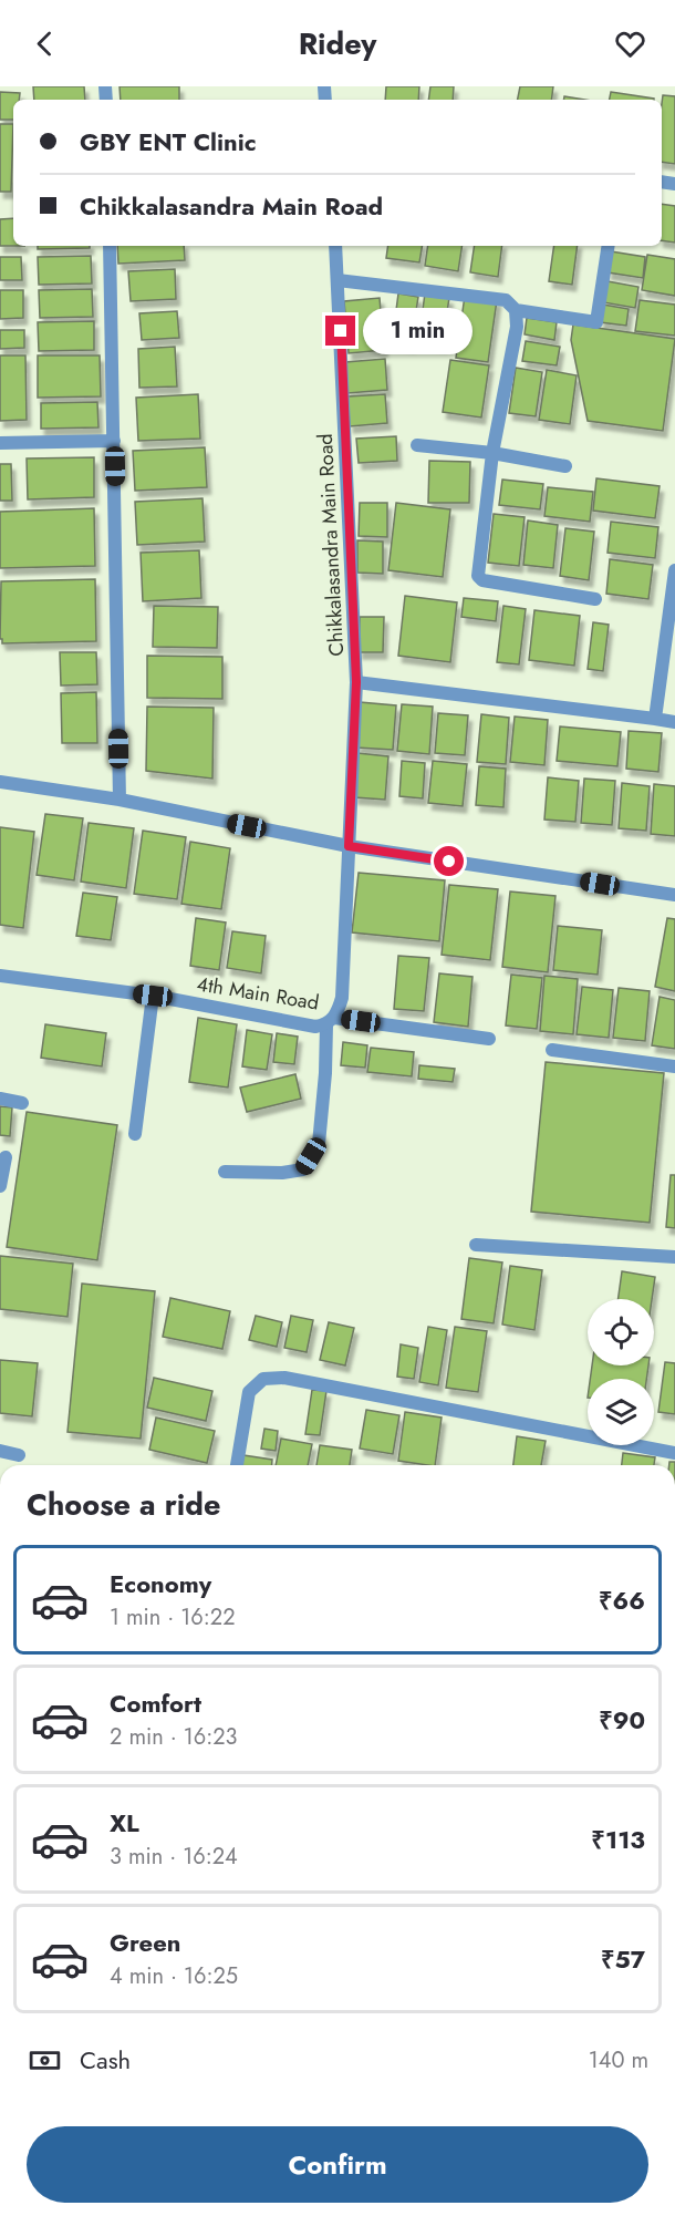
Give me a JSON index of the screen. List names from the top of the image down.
{
  "streets": {
    "street": ["Chikkalasandra Main Road", "4th Main Road"]
  },
  "crossings": [
    ["Chikkalasandra Main Road", "4th Main Road"]
  ],
  "page": {
    "header": "Ridey",
    "banner": ["GBY ENT Clinic", "Chikkalasandra Main Road"],
    "bubble": "1 min",
    "heading": "Choose a ride",
    "list": [
      {
        "name": "Economy",
        "note": "1 min · 16:22",
        "value": "₹66"
      },
      {
        "name": "Comfort",
        "note": "2 min · 16:23",
        "value": "₹90"
      },
      {
        "name": "XL",
        "note": "3 min · 16:24",
        "value": "₹113"
      },
      {
        "name": "Green",
        "note": "4 min · 16:25",
        "value": "₹57"
      }
    ],
    "pay": ["Cash", "140 m"],
    "buttons": "Confirm"
  }
}
